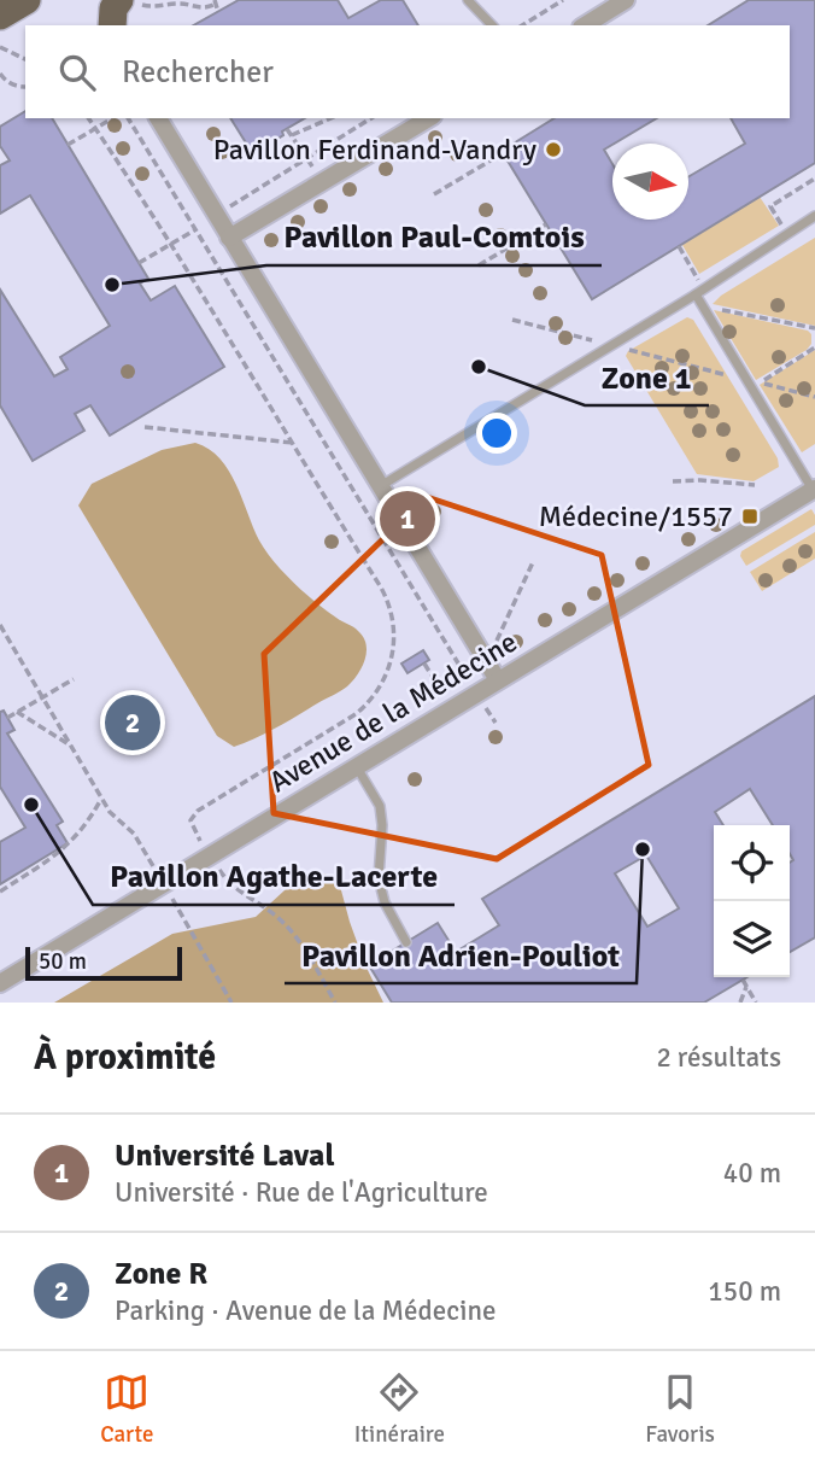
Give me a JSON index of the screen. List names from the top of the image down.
{
  "streets": {
    "street": ["Avenue de la Médecine"]
  },
  "places": {
    "other": [
      "Pavillon Ferdinand-Vandry",
      "Pavillon Paul-Comtois",
      "Zone 1",
      "Pavillon Agathe-Lacerte",
      "Pavillon Adrien-Pouliot"
    ],
    "transit": ["Médecine/1557"]
  },
  "scale_bar": "50 m",
  "north": "right",
  "page": {
    "search": "Rechercher",
    "pins": ["1", "2"],
    "scale": "50 m",
    "heading": ["À proximité", "2 résultats"],
    "list": [
      {
        "mark": "1",
        "name": "Université Laval",
        "note": "Université · Rue de l'Agriculture",
        "value": "40 m"
      },
      {
        "mark": "2",
        "name": "Zone R",
        "note": "Parking · Avenue de la Médecine",
        "value": "150 m"
      }
    ],
    "nav": ["Carte", "Itinéraire", "Favoris"]
  }
}
